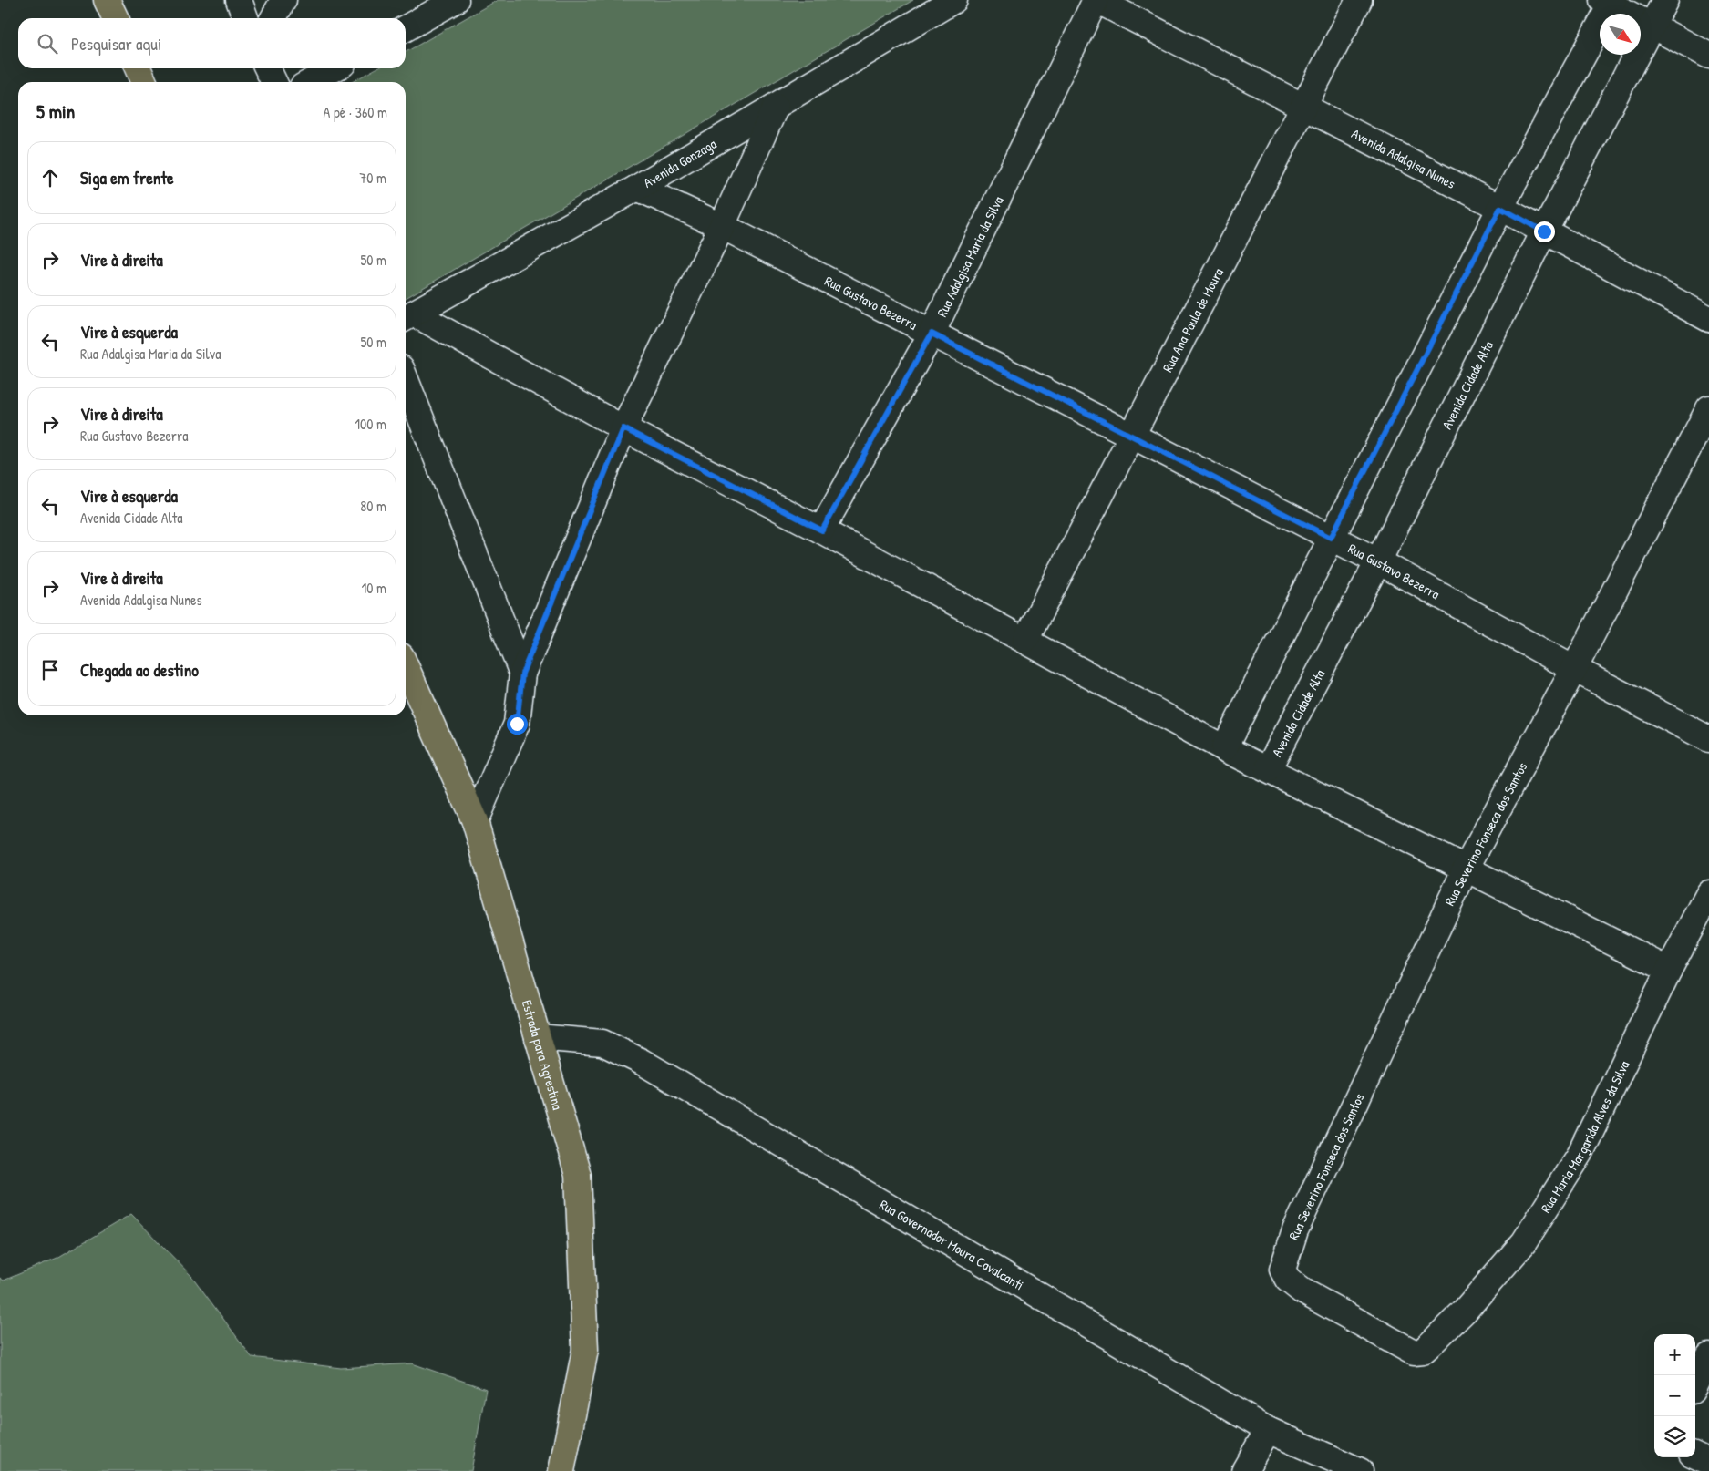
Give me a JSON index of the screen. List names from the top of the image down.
{
  "streets": {
    "main road": ["Estrada para Agrestina"],
    "street": [
      "Avenida Adalgisa Nunes",
      "Avenida Gonzaga",
      "Rua Adalgisa Maria da Silva",
      "Rua Gustavo Bezerra",
      "Rua Ana Paula de Moura",
      "Avenida Cidade Alta",
      "Rua Severino Fonseca dos Santos",
      "Rua Maria Margarida Alves da Silva",
      "Rua Governador Moura Cavalcanti"
    ]
  },
  "crossings": [
    ["Avenida Adalgisa Nunes", "Rua Adalgisa Maria da Silva"],
    ["Avenida Adalgisa Nunes", "Rua Ana Paula de Moura"],
    ["Avenida Adalgisa Nunes", "Avenida Cidade Alta"],
    ["Avenida Gonzaga", "Rua Gustavo Bezerra"],
    ["Rua Adalgisa Maria da Silva", "Rua Gustavo Bezerra"],
    ["Rua Gustavo Bezerra", "Rua Ana Paula de Moura"],
    ["Rua Gustavo Bezerra", "Avenida Cidade Alta"],
    ["Rua Gustavo Bezerra", "Rua Severino Fonseca dos Santos"],
    ["Rua Severino Fonseca dos Santos", "Rua Maria Margarida Alves da Silva"],
    ["Estrada para Agrestina", "Rua Governador Moura Cavalcanti"]
  ],
  "north": "bottom right",
  "page": {
    "search": "Pesquisar aqui",
    "heading": ["5 min", "A pé · 360 m"],
    "list": [
      ["Siga em frente", "70 m"],
      ["Vire à direita", "50 m"],
      ["Vire à esquerda", "Rua Adalgisa Maria da Silva", "50 m"],
      ["Vire à direita", "Rua Gustavo Bezerra", "100 m"],
      ["Vire à esquerda", "Avenida Cidade Alta", "80 m"],
      ["Vire à direita", "Avenida Adalgisa Nunes", "10 m"],
      "Chegada ao destino"
    ],
    "map_buttons": ["+", "−"]
  }
}
